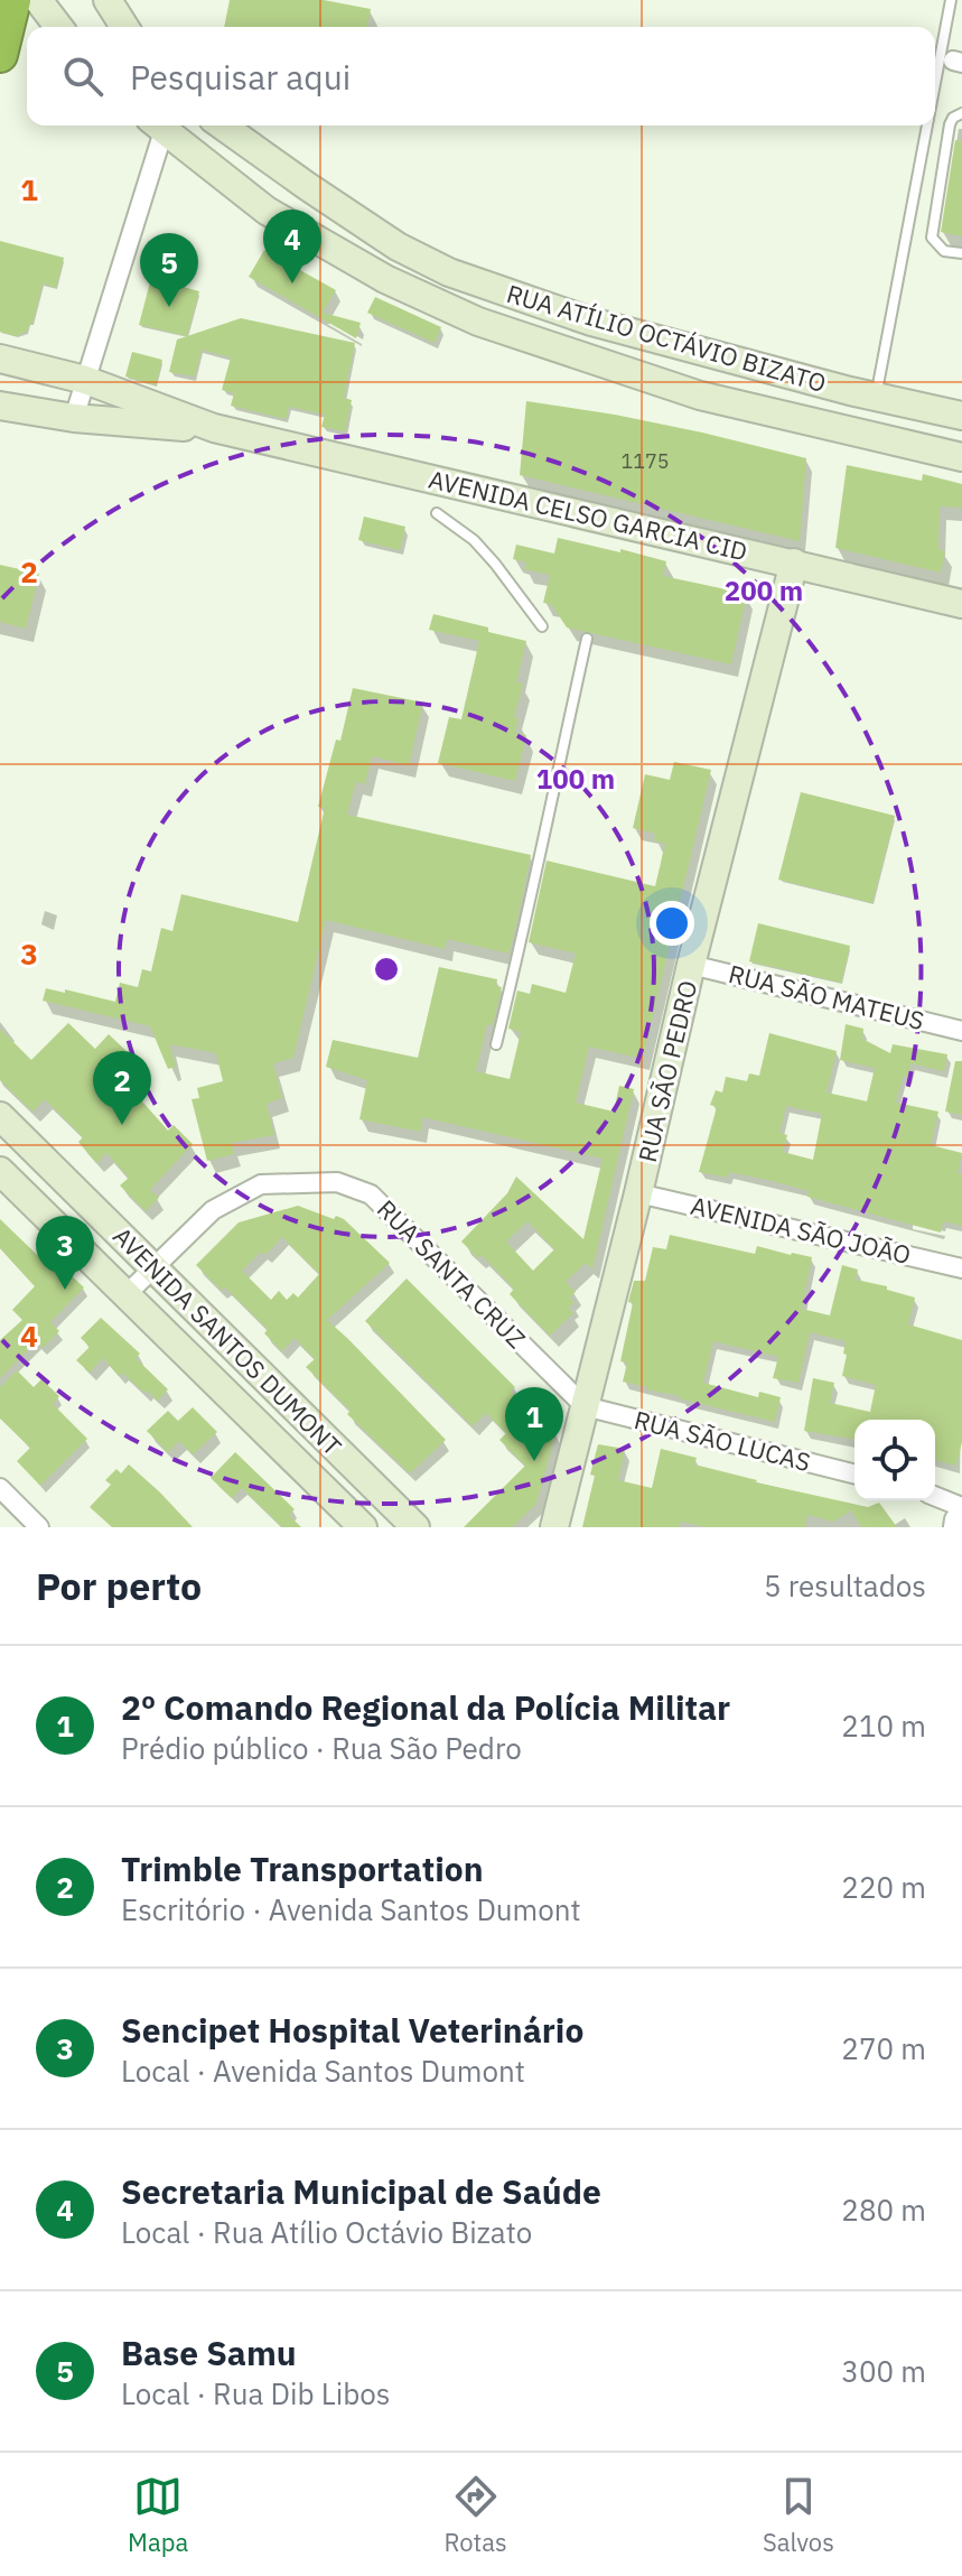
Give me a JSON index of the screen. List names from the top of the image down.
{
  "streets": {
    "street": [
      "RUA ATÍLIO OCTÁVIO BIZATO",
      "AVENIDA CELSO GARCIA CID",
      "RUA SÃO MATEUS",
      "RUA SÃO PEDRO",
      "AVENIDA SÃO JOÃO",
      "RUA SANTA CRUZ",
      "AVENIDA SANTOS DUMONT",
      "RUA SÃO LUCAS"
    ]
  },
  "crossings": [
    ["AVENIDA CELSO GARCIA CID", "RUA SÃO PEDRO"],
    ["RUA SÃO MATEUS", "RUA SÃO PEDRO"],
    ["RUA SÃO PEDRO", "AVENIDA SÃO JOÃO"],
    ["RUA SÃO PEDRO", "RUA SANTA CRUZ"],
    ["RUA SÃO PEDRO", "RUA SÃO LUCAS"],
    ["RUA SANTA CRUZ", "AVENIDA SANTOS DUMONT"],
    ["RUA SANTA CRUZ", "RUA SÃO LUCAS"]
  ],
  "house_numbers": ["1175"],
  "page": {
    "search": "Pesquisar aqui",
    "pins": [
      "4",
      "5",
      "2",
      "3",
      "1"
    ],
    "heading": ["Por perto", "5 resultados"],
    "list": [
      {
        "mark": "1",
        "name": "2º Comando Regional da Polícia Militar",
        "note": "Prédio público · Rua São Pedro",
        "value": "210 m"
      },
      {
        "mark": "2",
        "name": "Trimble Transportation",
        "note": "Escritório · Avenida Santos Dumont",
        "value": "220 m"
      },
      {
        "mark": "3",
        "name": "Sencipet Hospital Veterinário",
        "note": "Local · Avenida Santos Dumont",
        "value": "270 m"
      },
      {
        "mark": "4",
        "name": "Secretaria Municipal de Saúde",
        "note": "Local · Rua Atílio Octávio Bizato",
        "value": "280 m"
      },
      {
        "mark": "5",
        "name": "Base Samu",
        "note": "Local · Rua Dib Libos",
        "value": "300 m"
      }
    ],
    "nav": ["Mapa", "Rotas", "Salvos"]
  },
  "grid": {
    "rows": [
      "1",
      "2",
      "3",
      "4"
    ]
  },
  "rings": ["200 m", "100 m"]
}
